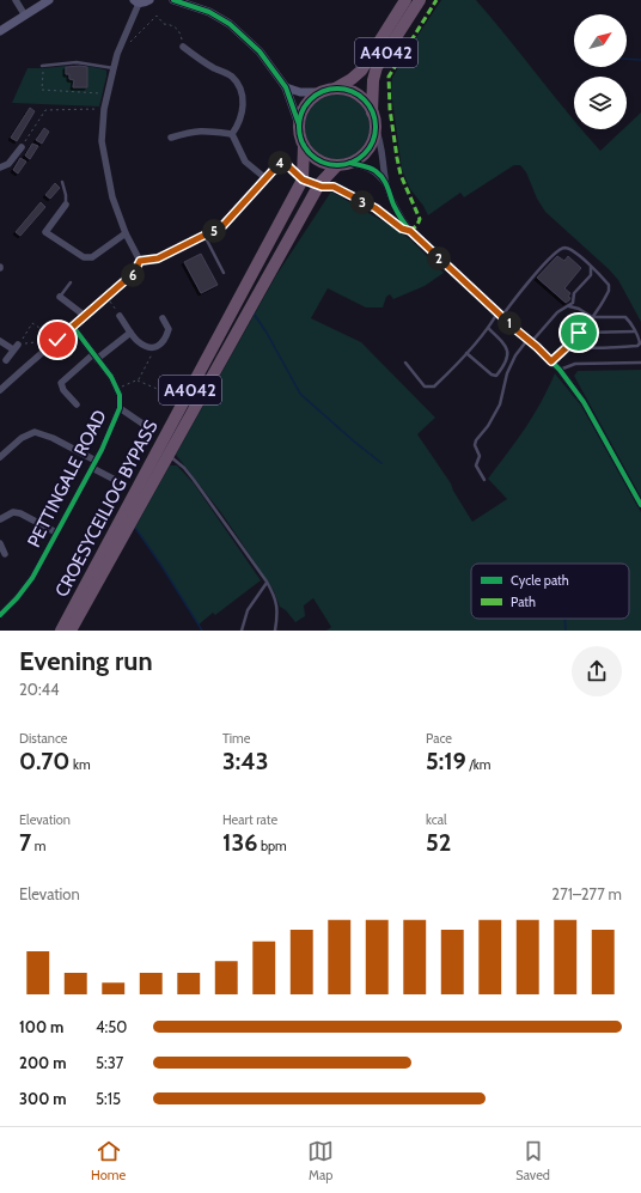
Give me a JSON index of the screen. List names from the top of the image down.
{
  "streets": {
    "highway": ["A4042", "CROESYCEILIOG BYPASS"],
    "street": ["PETTINGALE ROAD"]
  },
  "crossings": [
    ["A4042", "CROESYCEILIOG BYPASS"]
  ],
  "legend": ["Cycle path", "Path"],
  "north": "top right",
  "page": {
    "pins": [
      "4",
      "3",
      "5",
      "2",
      "6",
      "1"
    ],
    "heading": ["Evening run", "20:44"],
    "stats": [
      ["Distance", "0.70 km"],
      ["Time", "3:43"],
      ["Pace", "5:19 /km"],
      ["Elevation", "7 m"],
      ["Heart rate", "136 bpm"],
      ["kcal", "52"]
    ],
    "chart": ["Elevation", "271–277 m"],
    "list": [
      {
        "name": "100 m",
        "note": "4:50"
      },
      {
        "name": "200 m",
        "note": "5:37"
      },
      {
        "name": "300 m",
        "note": "5:15"
      }
    ],
    "tabs": ["Home", "Map", "Saved"]
  }
}
